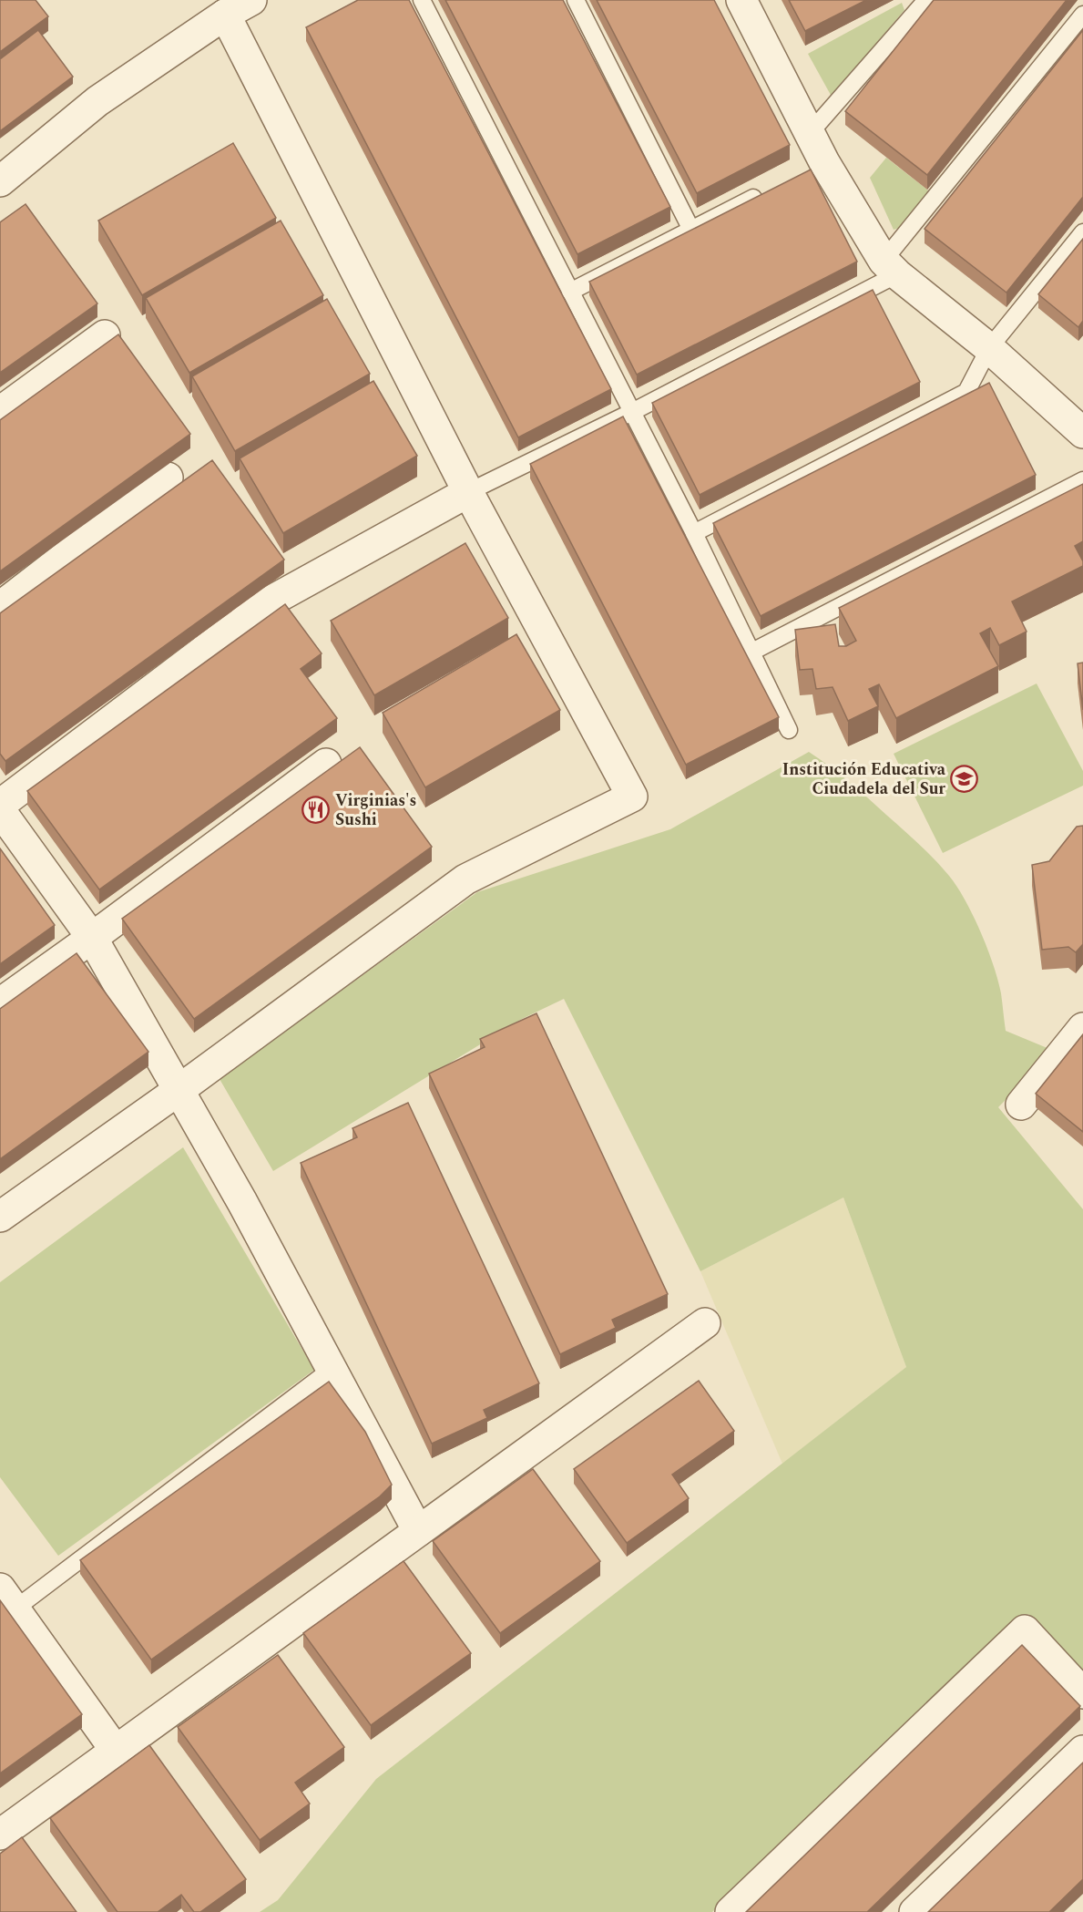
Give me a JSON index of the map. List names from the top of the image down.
{
  "places": {
    "school or university": ["Institución Educativa Ciudadela del Sur"],
    "restaurant": ["Virginias's Sushi"]
  }
}
